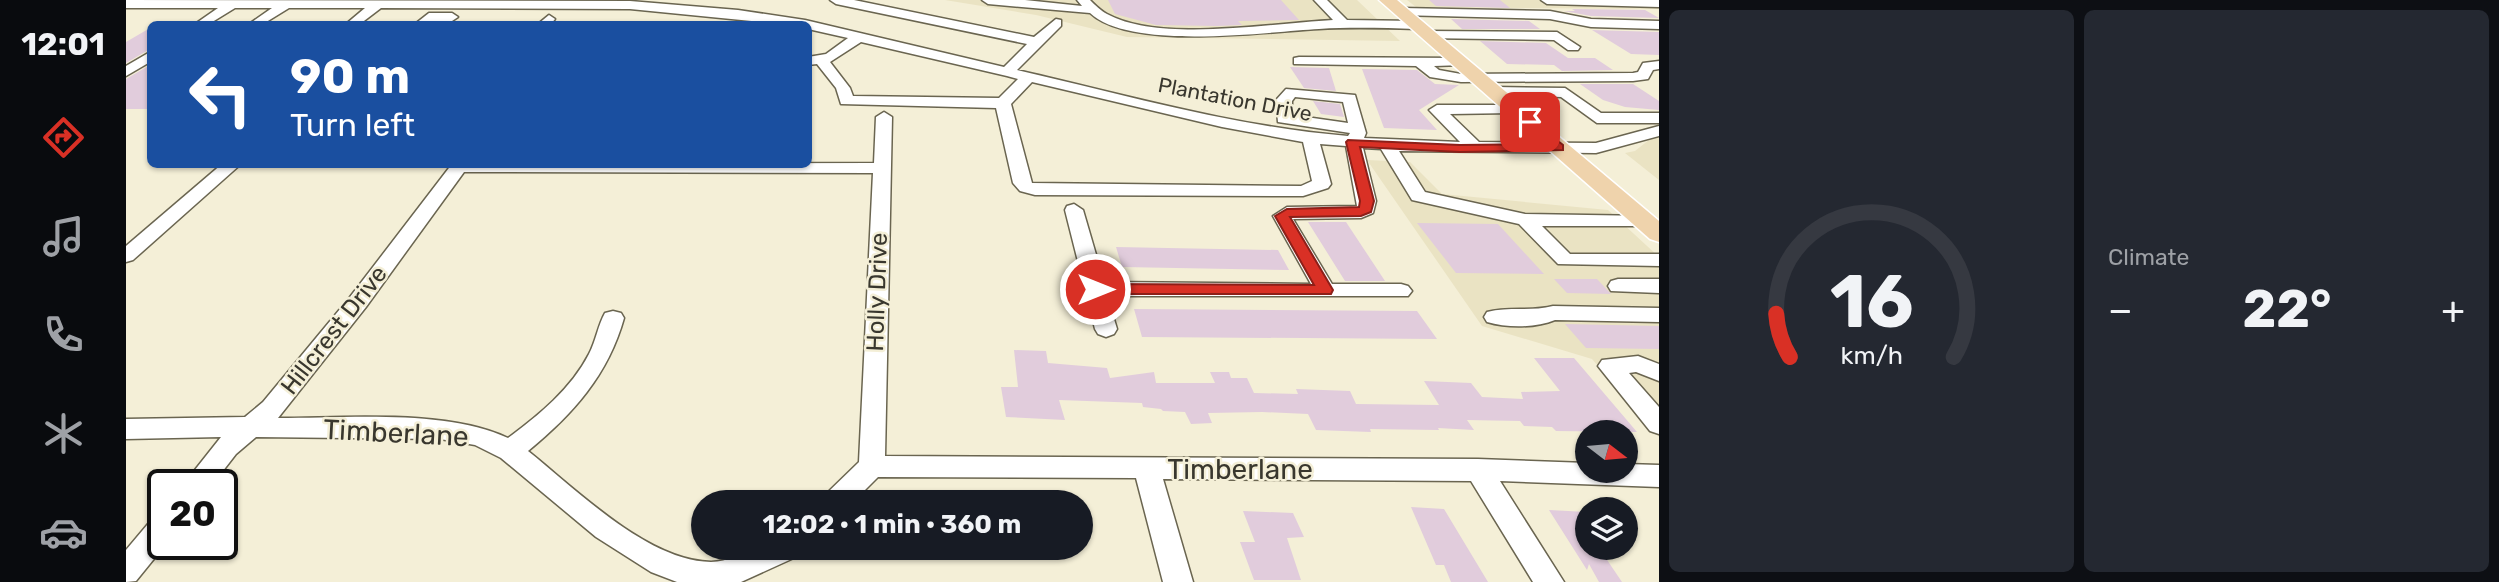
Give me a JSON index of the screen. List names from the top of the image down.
{
  "streets": {
    "street": [
      "Plantation Drive",
      "Holly Drive",
      "Hillcrest Drive",
      "Timberlane"
    ]
  },
  "crossings": [
    ["Holly Drive", "Timberlane"],
    ["Hillcrest Drive", "Timberlane"]
  ],
  "north": "right",
  "page": {
    "tabs": "12:01",
    "tile": "Climate",
    "turn": ["90 m", "Turn left"],
    "heat": ["−", "22°", "+"],
    "limit": "20",
    "trip": "12:02 · 1 min · 360 m",
    "gauge": ["16", "km/h"]
  }
}
